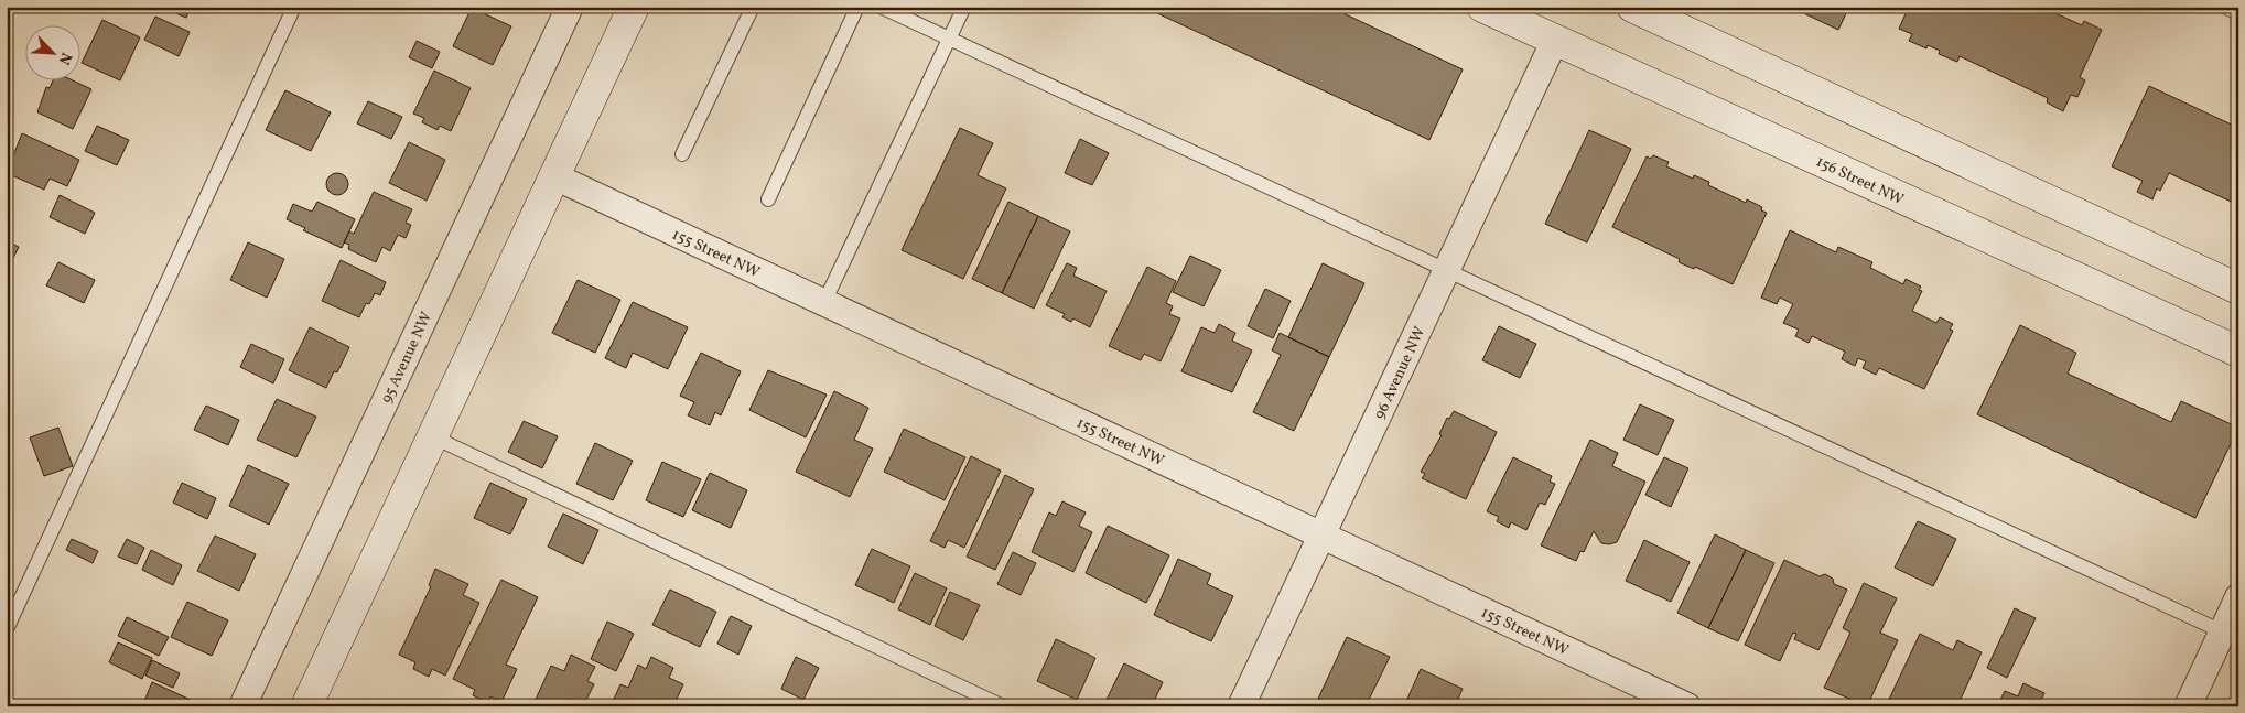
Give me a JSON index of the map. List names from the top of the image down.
{
  "streets": {
    "main road": ["156 Street NW"],
    "street": ["155 Street NW", "95 Avenue NW", "96 Avenue NW"]
  },
  "crossings": [
    ["156 Street NW", "96 Avenue NW"],
    ["155 Street NW", "96 Avenue NW"]
  ],
  "north": "bottom right"
}
